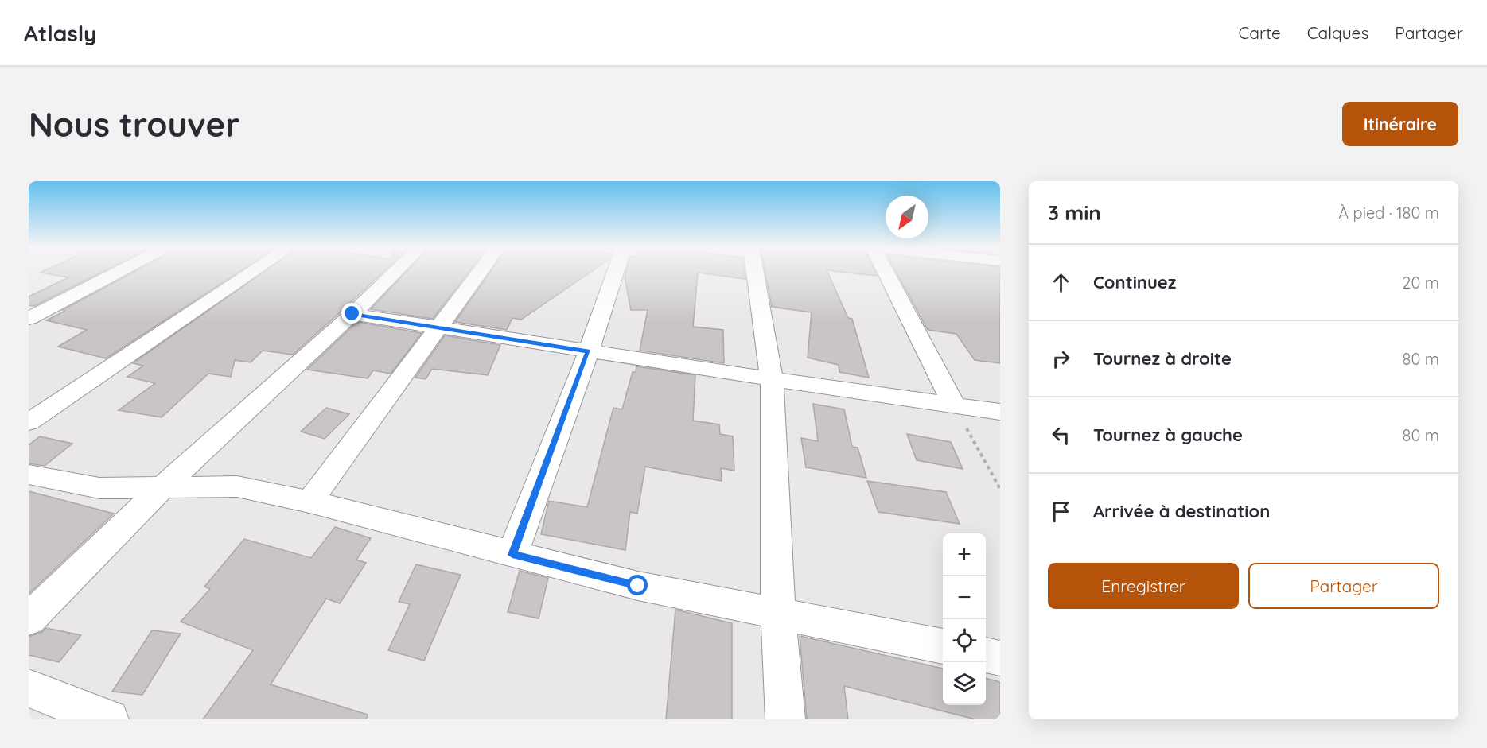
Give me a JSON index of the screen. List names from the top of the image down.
{
  "north": "bottom left",
  "page": {
    "header": "Atlasly",
    "nav": ["Carte", "Calques", "Partager"],
    "buttons": [
      "Itinéraire",
      ["Enregistrer", "Partager"]
    ],
    "title": "Nous trouver",
    "heading": ["3 min", "À pied · 180 m"],
    "list": [
      ["Continuez", "20 m"],
      ["Tournez à droite", "80 m"],
      ["Tournez à gauche", "80 m"],
      "Arrivée à destination"
    ],
    "map_buttons": ["+", "−"]
  }
}
